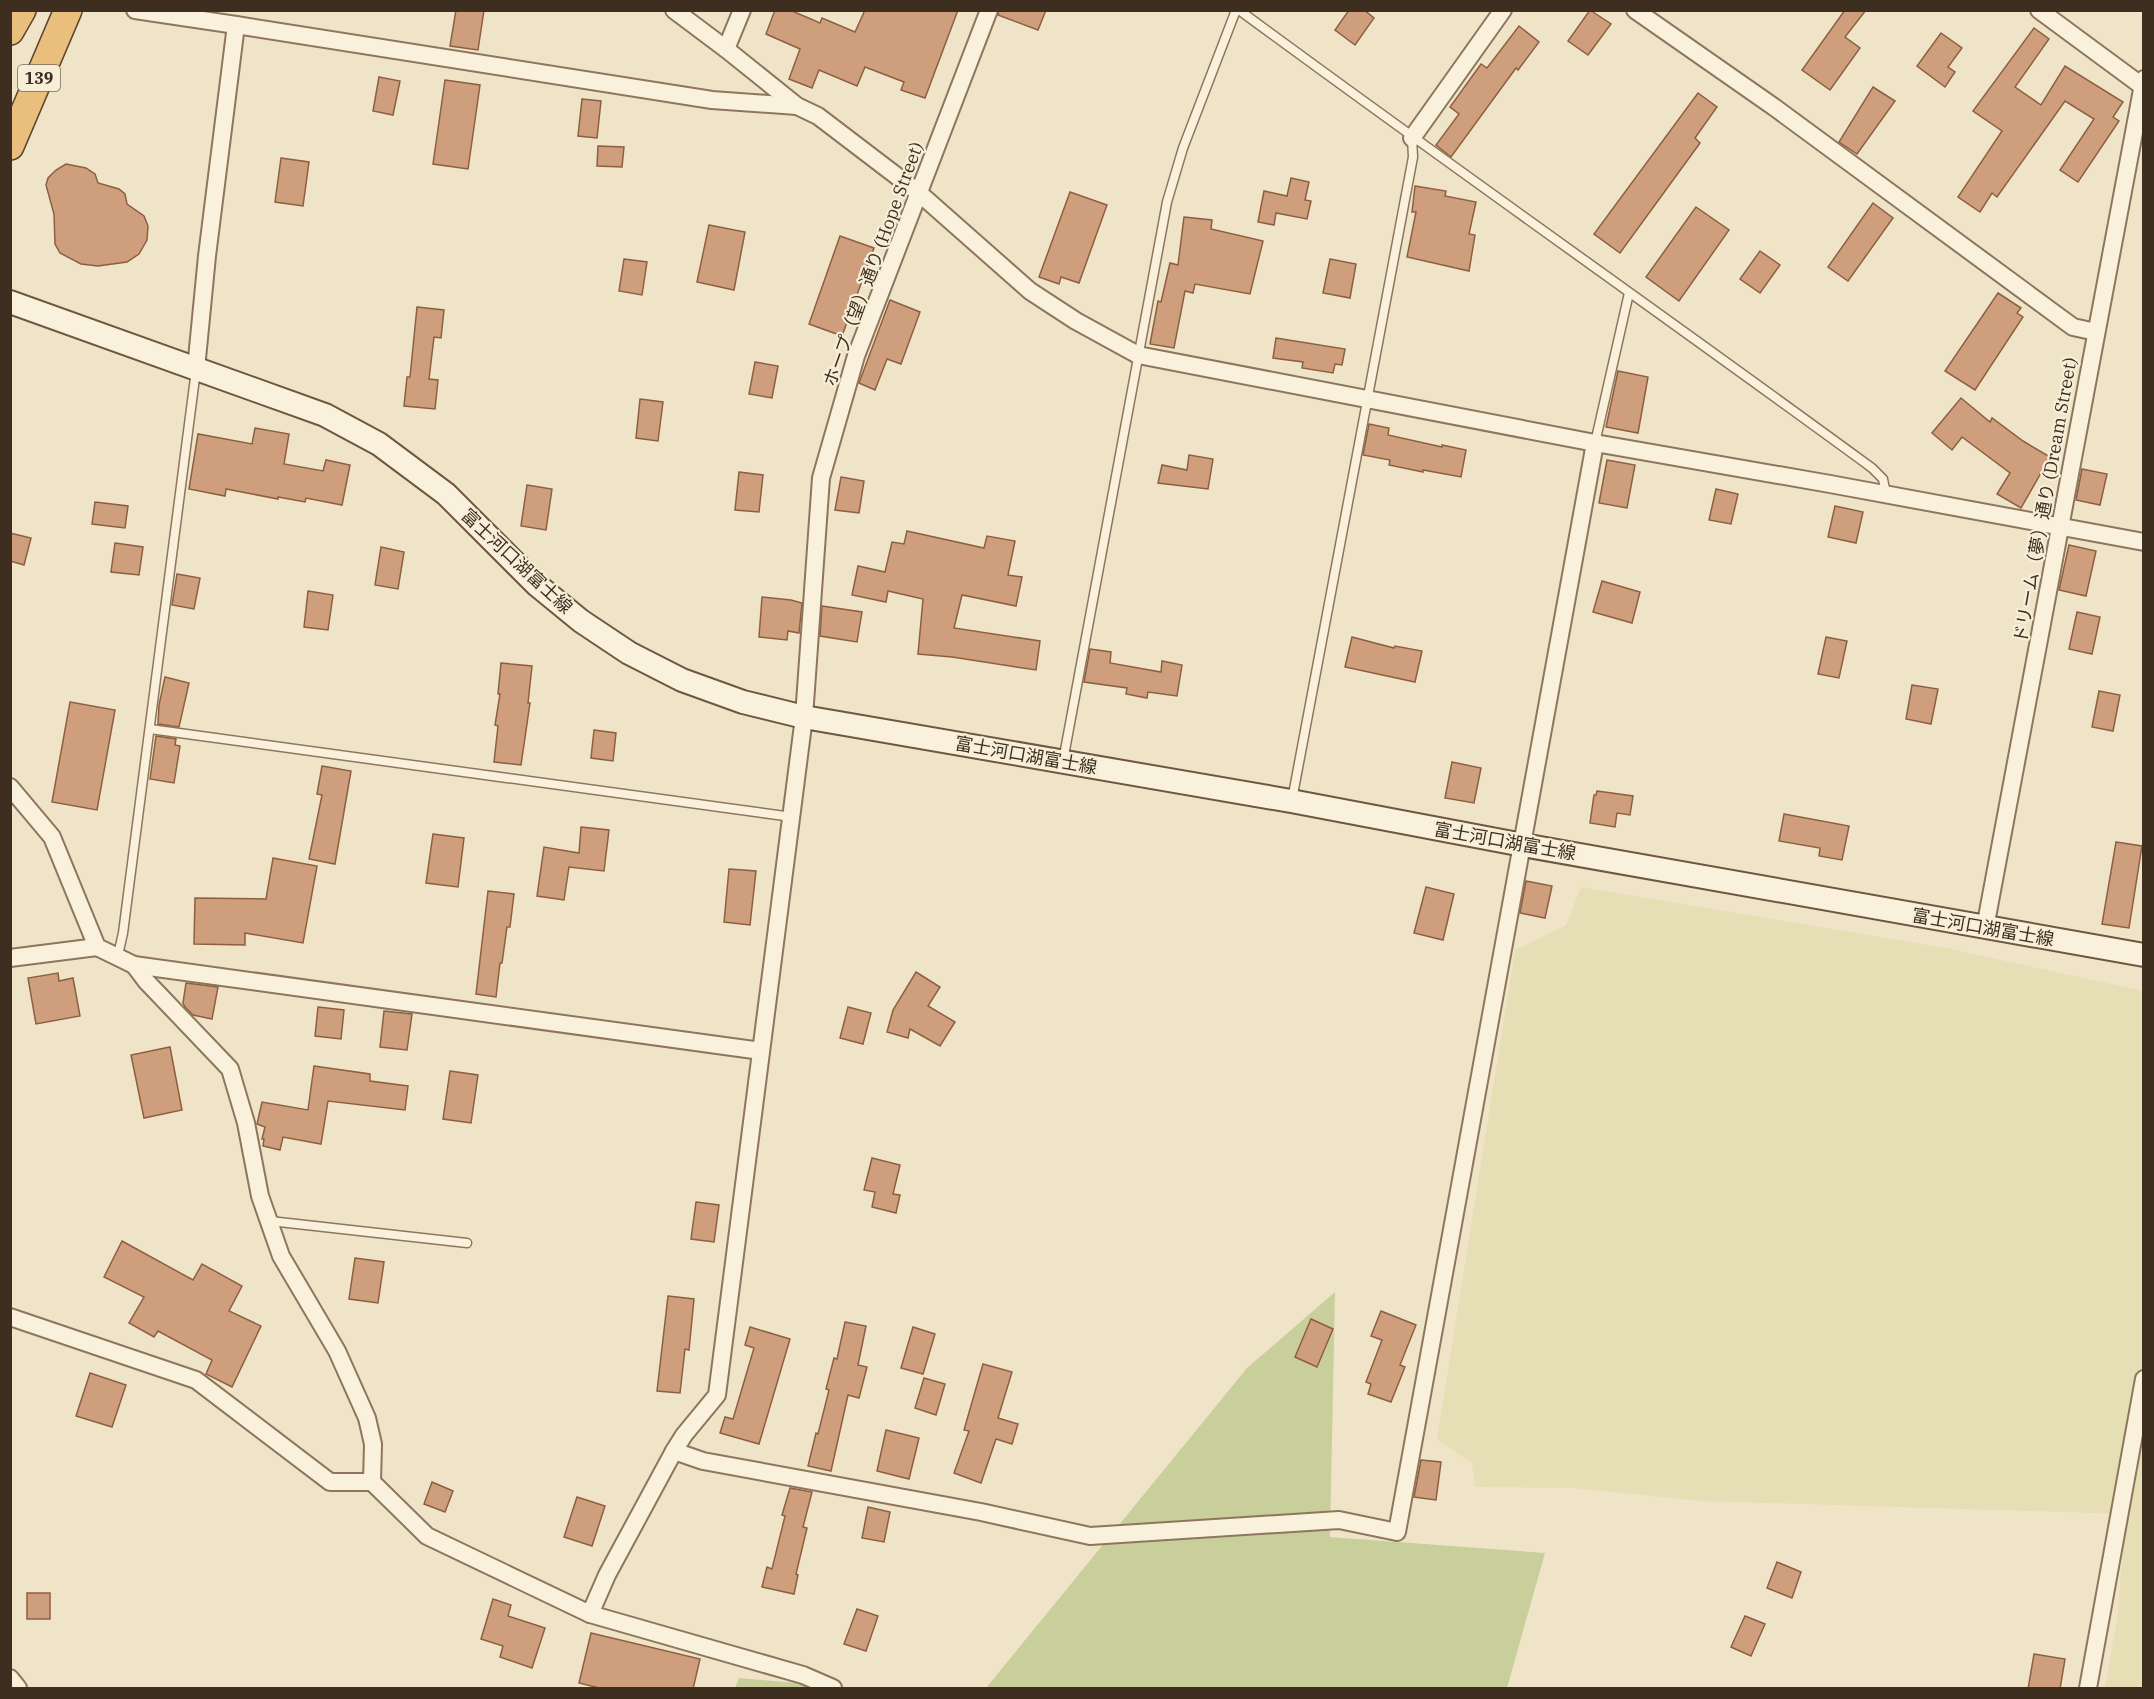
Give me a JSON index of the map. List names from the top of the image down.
{
  "streets": {
    "highway": ["139"],
    "main road": ["富士河口湖富士線"],
    "street": ["ホープ（望）通り (Hope Street)", "ドリーム（夢）通り (Dream Street)"]
  },
  "crossings": [
    ["ホープ（望）通り (Hope Street)", "富士河口湖富士線"],
    ["ドリーム（夢）通り (Dream Street)", "富士河口湖富士線"]
  ]
}
